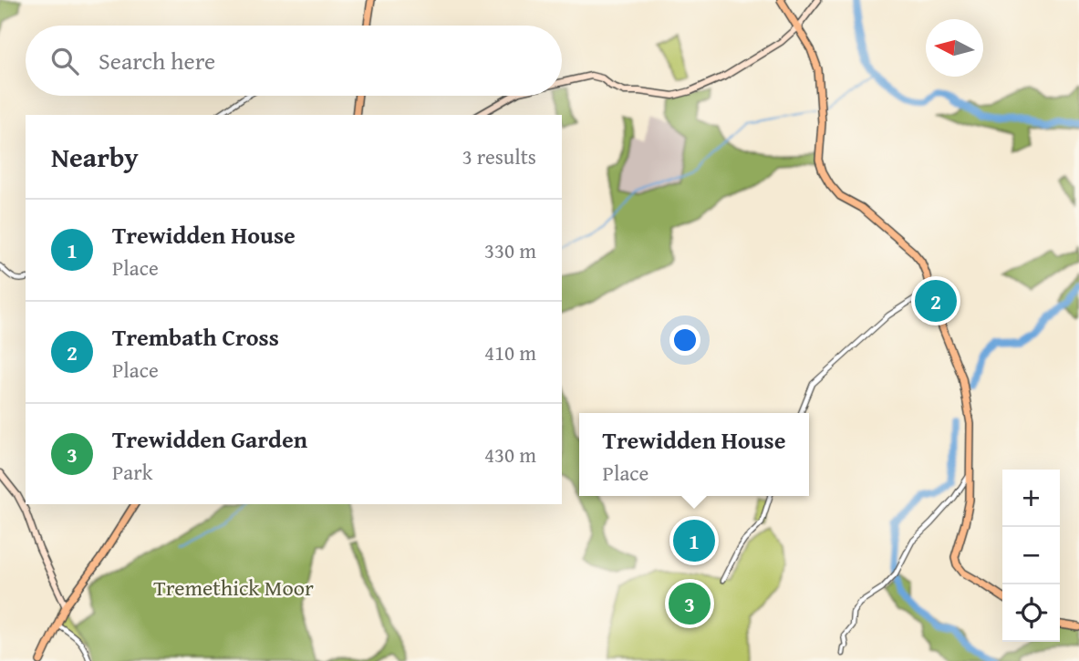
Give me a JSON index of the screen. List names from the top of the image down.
{
  "parks": ["Tremethick Moor"],
  "north": "left",
  "page": {
    "search": "Search here",
    "heading": ["Nearby", "3 results"],
    "list": [
      {
        "mark": "1",
        "name": "Trewidden House",
        "note": "Place",
        "value": "330 m"
      },
      {
        "mark": "2",
        "name": "Trembath Cross",
        "note": "Place",
        "value": "410 m"
      },
      {
        "mark": "3",
        "name": "Trewidden Garden",
        "note": "Park",
        "value": "430 m"
      }
    ],
    "pins": ["2", "1", "3"],
    "popup": ["Trewidden House", "Place"],
    "map_buttons": ["+", "−"]
  }
}
